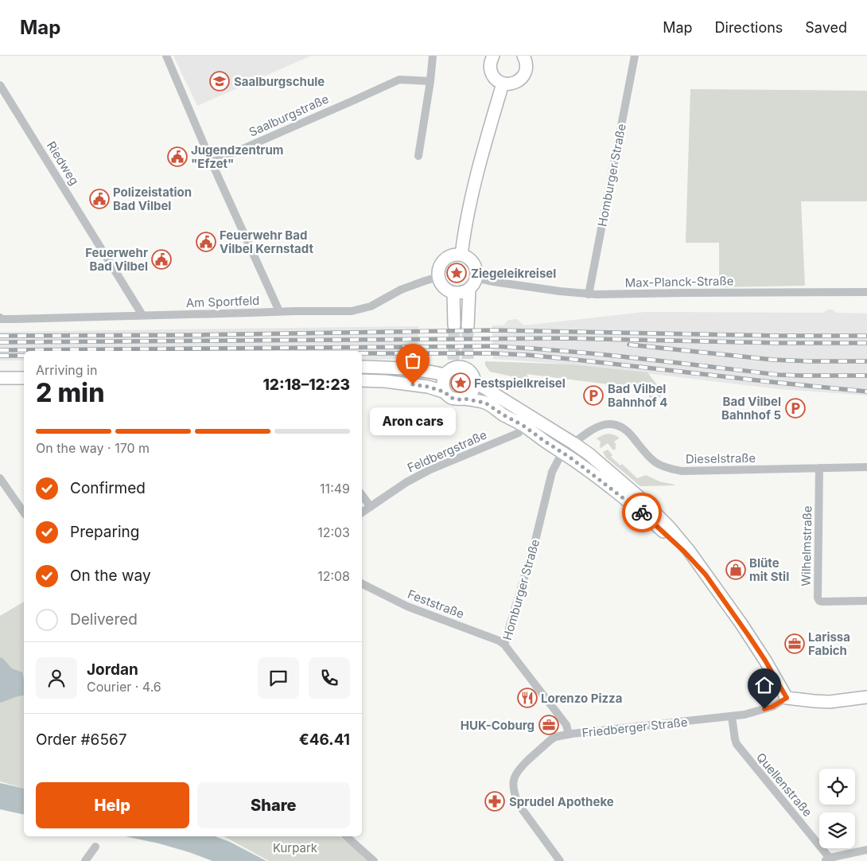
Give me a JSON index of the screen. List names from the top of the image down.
{
  "streets": {
    "street": [
      "Saalburgstraße",
      "Riedweg",
      "Homburger Straße",
      "Max-Planck-Straße",
      "Am Sportfeld",
      "Feldbergstraße",
      "Dieselstraße",
      "Wilhelmstraße",
      "Feststraße",
      "Friedberger Straße",
      "Quellenstraße"
    ]
  },
  "crossings": [
    ["Riedweg", "Am Sportfeld"],
    ["Homburger Straße", "Max-Planck-Straße"],
    ["Homburger Straße", "Feststraße"],
    ["Homburger Straße", "Friedberger Straße"],
    ["Max-Planck-Straße", "Am Sportfeld"],
    ["Dieselstraße", "Wilhelmstraße"],
    ["Friedberger Straße", "Quellenstraße"]
  ],
  "parks": ["Kurpark"],
  "places": {
    "school or university": ["Saalburgschule"],
    "public building": [
      "Jugendzentrum \"Efzet\"",
      "Polizeistation Bad Vilbel",
      "Feuerwehr Bad Vilbel Kernstadt",
      "Feuerwehr Bad Vilbel"
    ],
    "place": ["Ziegeleikreisel", "Festspielkreisel"],
    "other": ["Aron cars"],
    "parking": ["Bad Vilbel Bahnhof 4", "Bad Vilbel Bahnhof 5"],
    "shop": ["Blüte mit Stil"],
    "office": ["Larissa Fabich", "HUK-Coburg"],
    "restaurant": ["Lorenzo Pizza"],
    "pharmacy": ["Sprudel Apotheke"]
  },
  "page": {
    "header": "Map",
    "nav": ["Map", "Directions", "Saved"],
    "heading": ["2 min", "Arriving in", "12:18–12:23"],
    "panel": [
      "Jordan",
      "Courier · 4.6",
      "Order #6567",
      "€46.41"
    ],
    "bubble": "Aron cars",
    "bar": "On the way · 170 m",
    "list": [
      ["Confirmed", "11:49"],
      ["Preparing", "12:03"],
      ["On the way", "12:08"],
      "Delivered"
    ],
    "buttons": ["Help", "Share"]
  }
}
